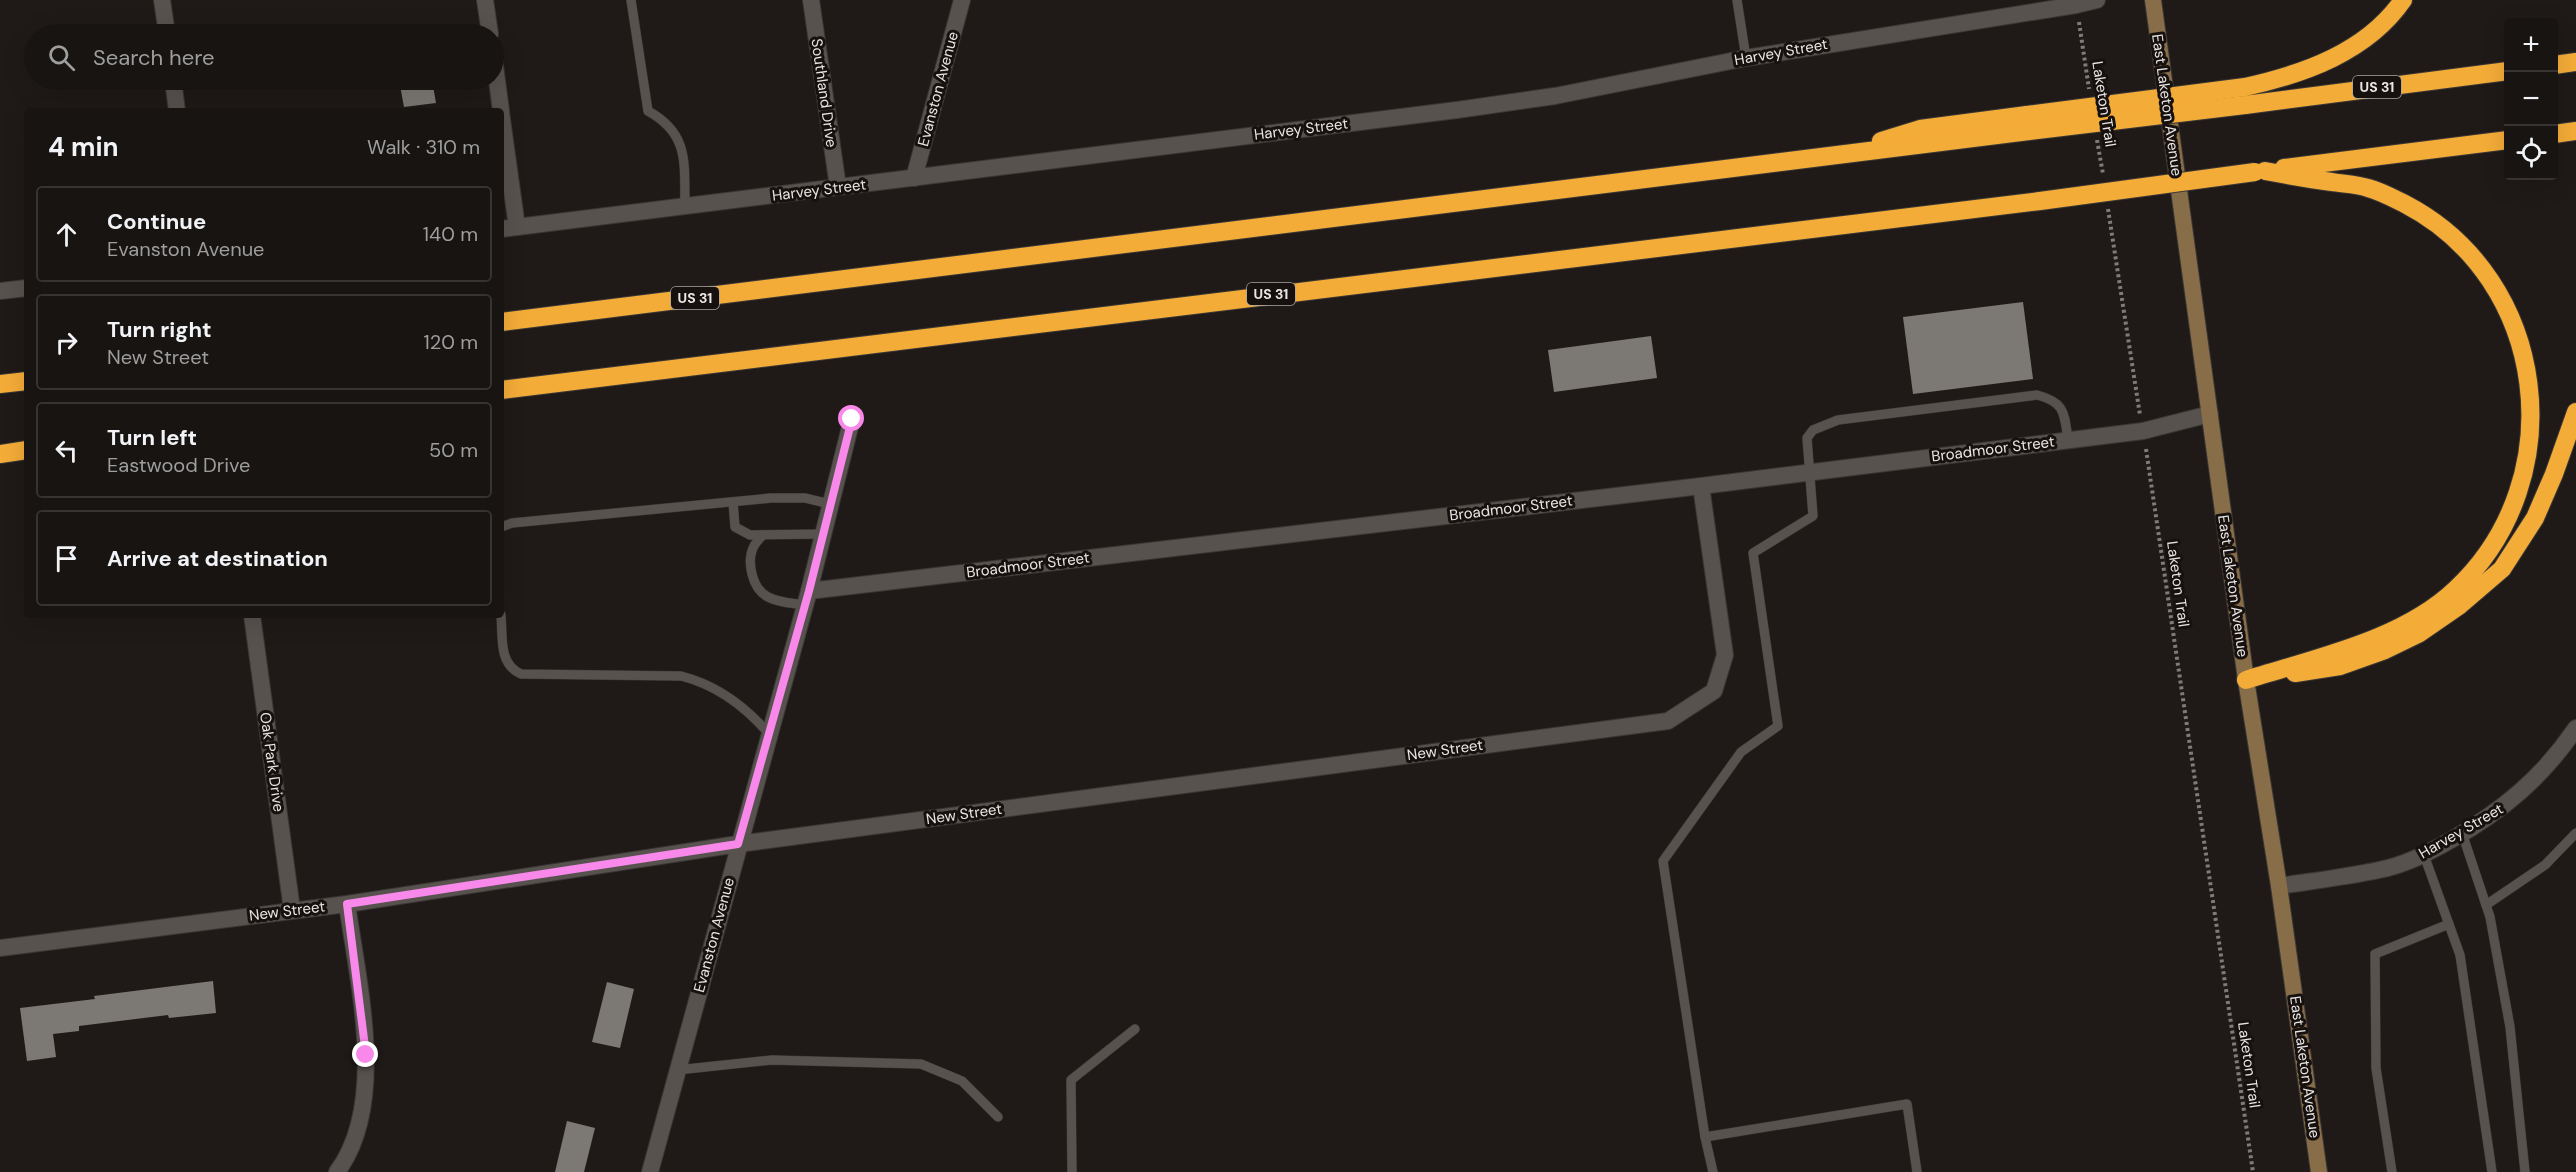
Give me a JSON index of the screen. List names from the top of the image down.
{
  "streets": {
    "highway": ["US 31"],
    "main road": ["East Laketon Avenue"],
    "street": [
      "Harvey Street",
      "Evanston Avenue",
      "Southland Drive",
      "Broadmoor Street",
      "New Street",
      "Oak Park Drive"
    ],
    "path": ["Laketon Trail"]
  },
  "crossings": [
    ["Harvey Street", "Evanston Avenue"],
    ["Harvey Street", "Southland Drive"],
    ["Harvey Street", "Laketon Trail"],
    ["Harvey Street", "East Laketon Avenue"],
    ["Evanston Avenue", "Broadmoor Street"],
    ["Evanston Avenue", "New Street"],
    ["Laketon Trail", "Broadmoor Street"],
    ["East Laketon Avenue", "Broadmoor Street"],
    ["Broadmoor Street", "New Street"],
    ["New Street", "Oak Park Drive"]
  ],
  "page": {
    "map_buttons": ["+", "−"],
    "search": "Search here",
    "heading": ["4 min", "Walk · 310 m"],
    "list": [
      ["Continue", "Evanston Avenue", "140 m"],
      ["Turn right", "New Street", "120 m"],
      ["Turn left", "Eastwood Drive", "50 m"],
      "Arrive at destination"
    ]
  }
}
